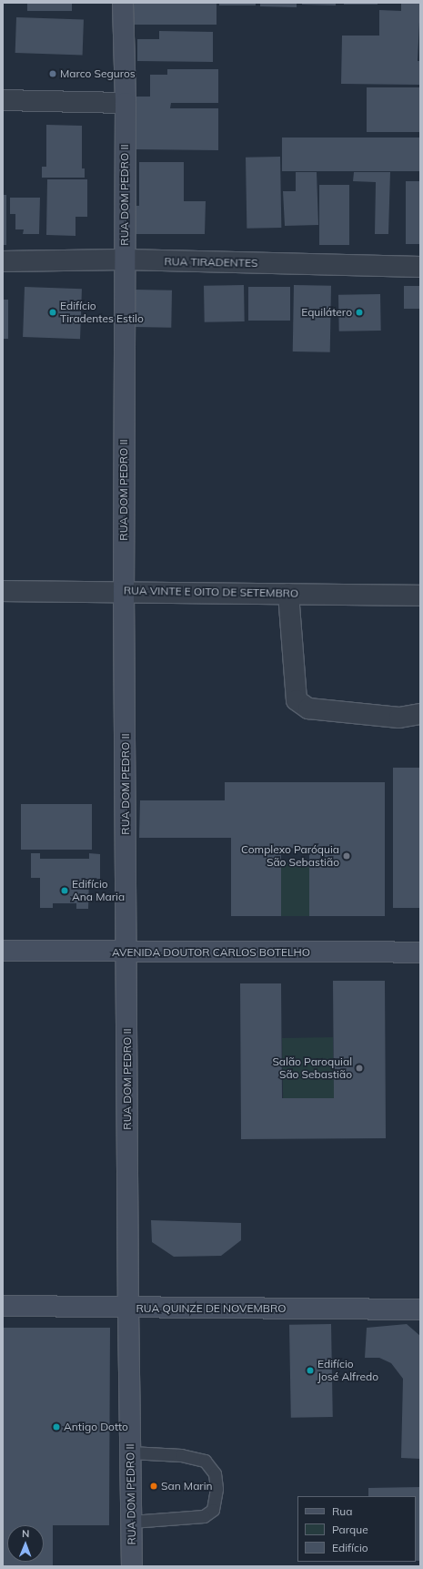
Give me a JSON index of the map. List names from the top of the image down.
{
  "streets": {
    "main road": ["RUA DOM PEDRO II", "AVENIDA DOUTOR CARLOS BOTELHO", "RUA QUINZE DE NOVEMBRO"],
    "street": ["RUA TIRADENTES", "RUA VINTE E OITO DE SETEMBRO"]
  },
  "crossings": [
    ["RUA DOM PEDRO II", "RUA TIRADENTES"],
    ["RUA DOM PEDRO II", "RUA VINTE E OITO DE SETEMBRO"],
    ["RUA DOM PEDRO II", "AVENIDA DOUTOR CARLOS BOTELHO"],
    ["RUA DOM PEDRO II", "RUA QUINZE DE NOVEMBRO"]
  ],
  "places": [
    "Marco Seguros",
    "Edifício Tiradentes Estilo",
    "Equilátero",
    "Complexo Paróquia São Sebastião",
    "Edifício Ana Maria",
    "Salão Paroquial São Sebastião",
    "Edifício José Alfredo",
    "Antigo Dotto",
    "San Marin"
  ],
  "legend": ["Rua", "Parque", "Edifício"],
  "north": "top"
}
